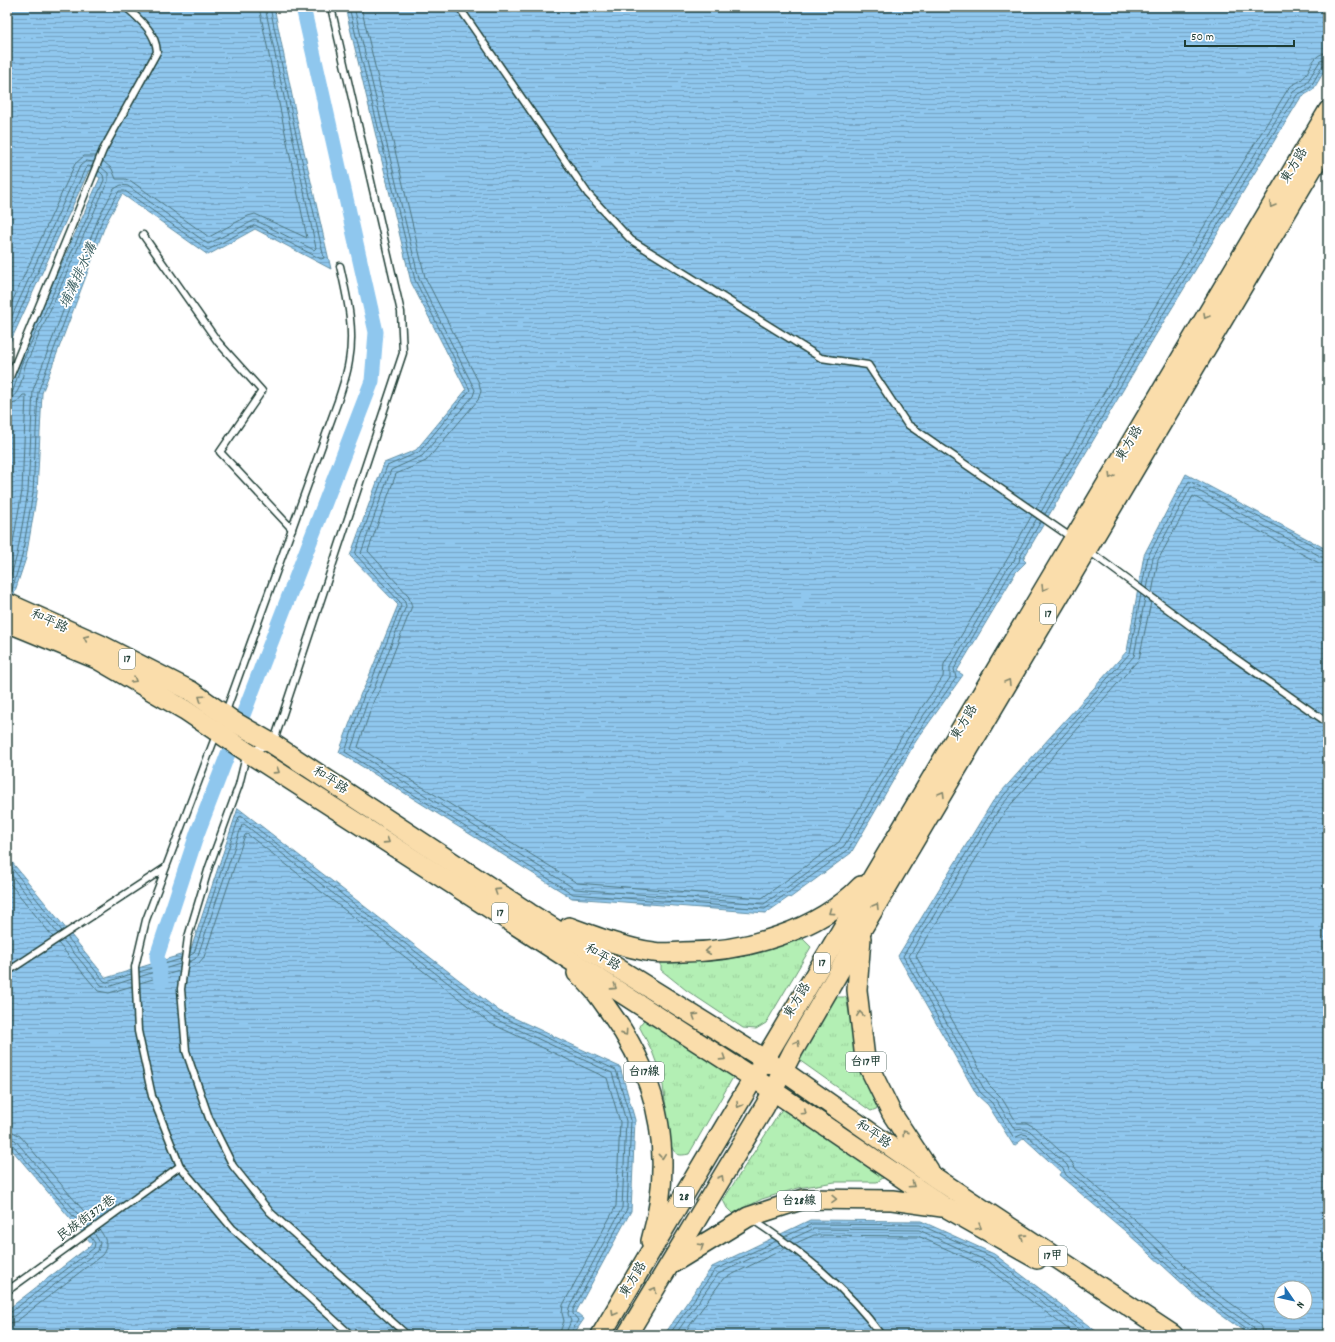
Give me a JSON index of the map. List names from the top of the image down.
{
  "streets": {
    "main road": [
      "東方路",
      "17",
      "和平路",
      "台17甲",
      "台17線",
      "28",
      "台28線",
      "17甲"
    ],
    "lane": ["民族街372巷"]
  },
  "crossings": [
    ["東方路", "和平路"],
    ["東方路", "台17甲"],
    ["東方路", "台17線"],
    ["東方路", "台28線"],
    ["和平路", "台17甲"],
    ["和平路", "台17線"],
    ["和平路", "台28線"]
  ],
  "water": ["埔溝排水溝"],
  "scale_bar": "50 m",
  "north": "bottom right"
}
